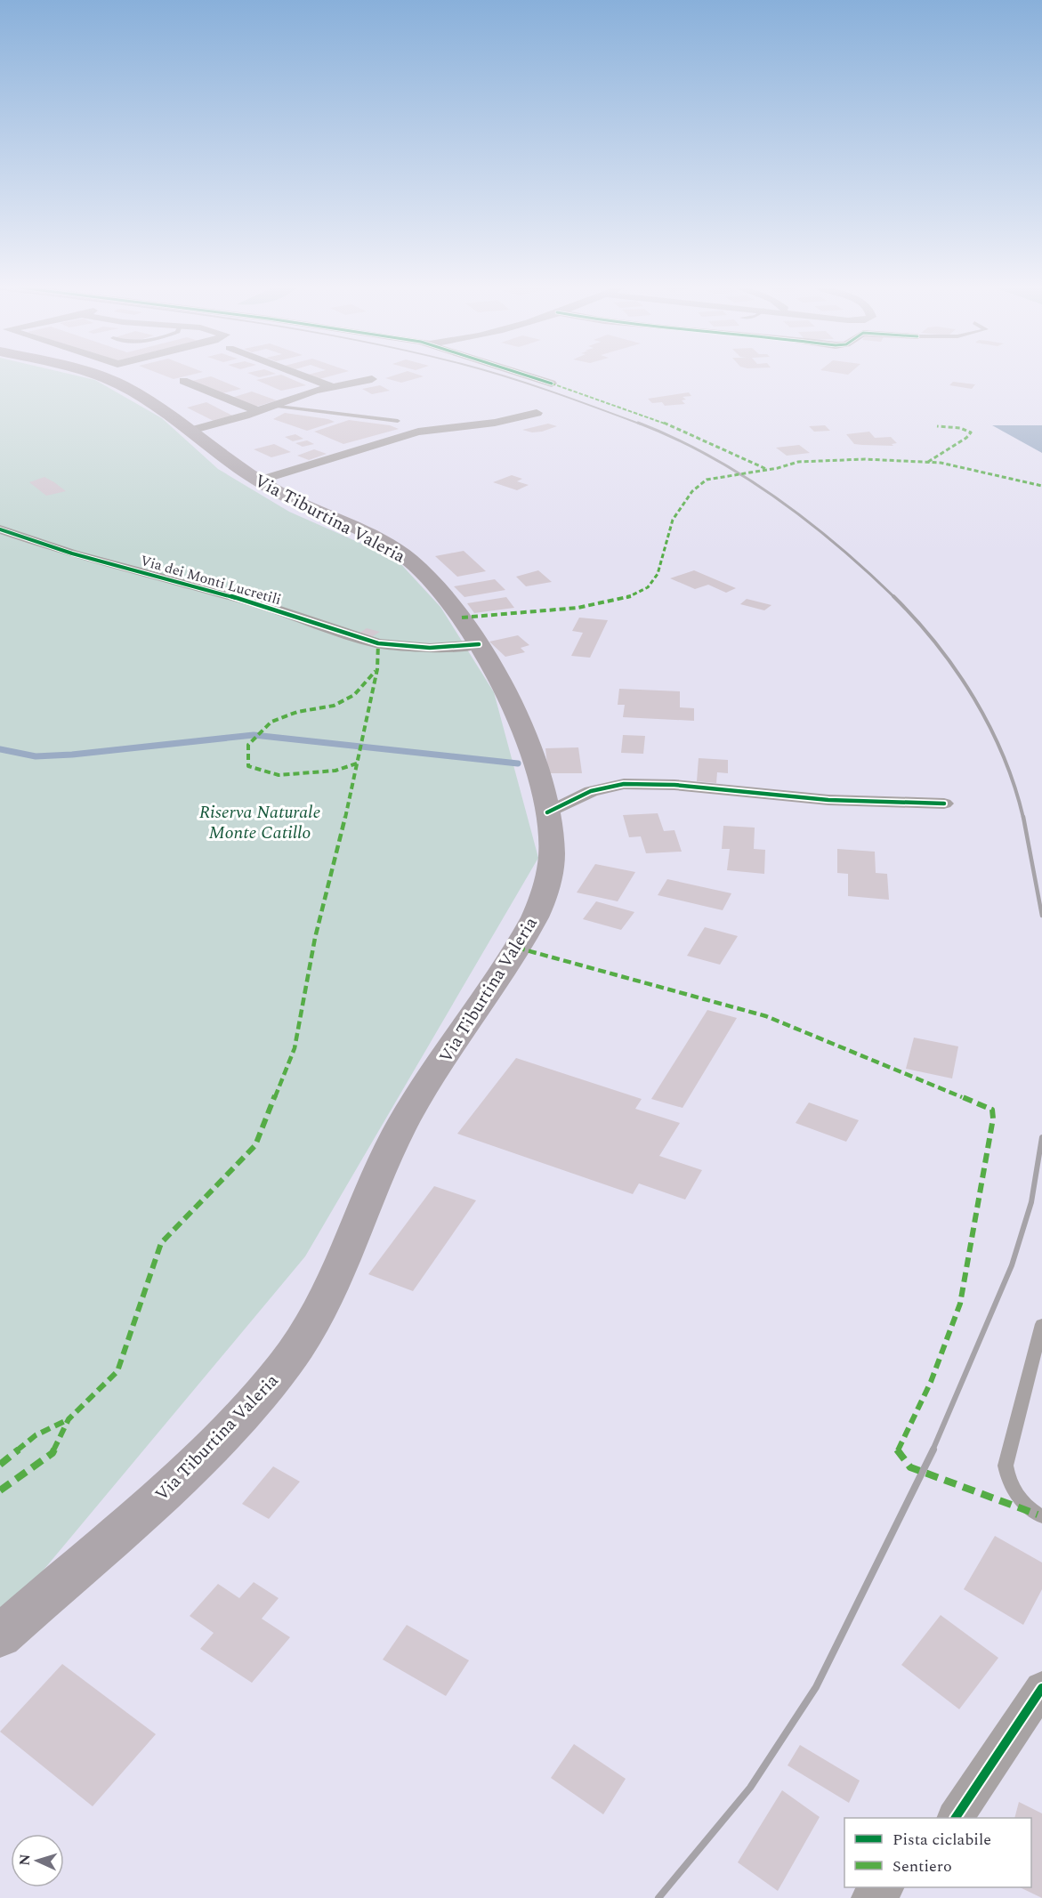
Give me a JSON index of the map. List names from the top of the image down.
{
  "streets": {
    "main road": ["Via Tiburtina Valeria"],
    "street": ["Via dei Monti Lucretili"]
  },
  "crossings": [
    ["Via Tiburtina Valeria", "Via dei Monti Lucretili"]
  ],
  "parks": ["Riserva Naturale Monte Catillo"],
  "legend": ["Pista ciclabile", "Sentiero"],
  "north": "left"
}
